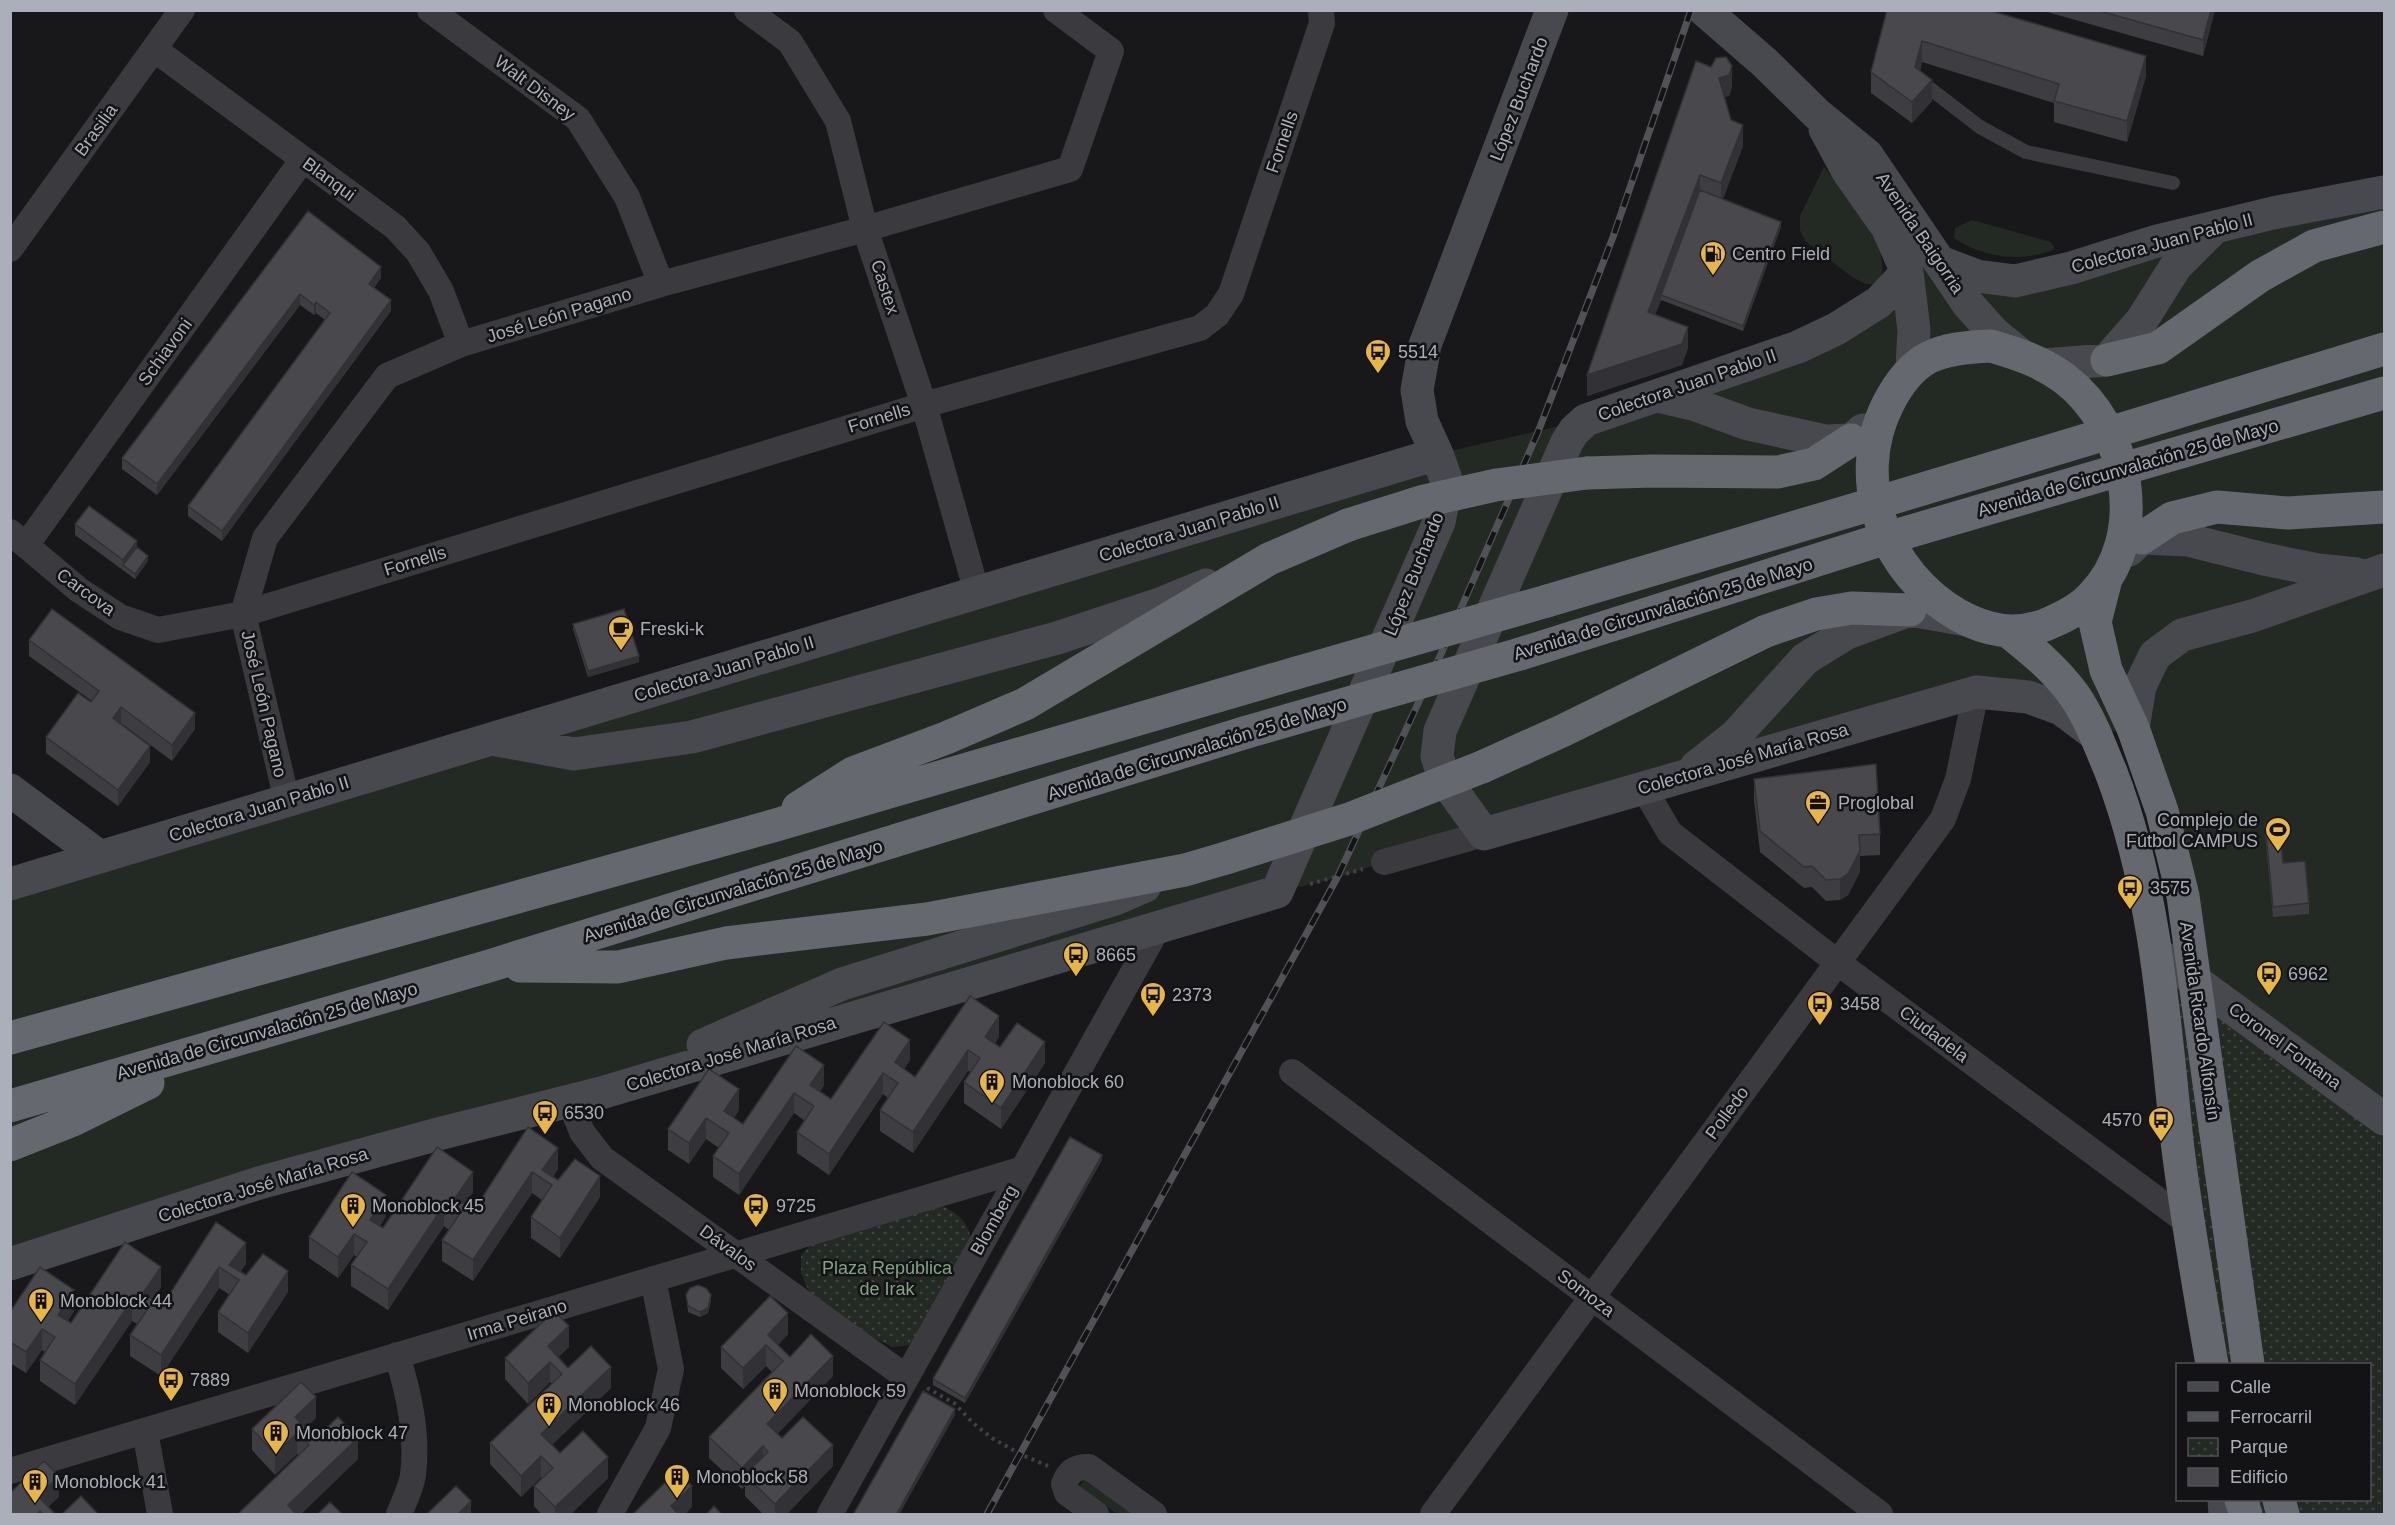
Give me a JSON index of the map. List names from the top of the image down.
{
  "streets": {
    "highway": ["Avenida de Circunvalación 25 de Mayo", "Avenida Ricardo Alfonsín"],
    "main road": [
      "López Buchardo",
      "Avenida Baigorria",
      "Colectora Juan Pablo II",
      "Colectora José María Rosa",
      "Coronel Fontana"
    ],
    "street": [
      "Walt Disney",
      "Brasilia",
      "Fornells",
      "Blanqui",
      "Castex",
      "José León Pagano",
      "Schiavoni",
      "Carcova",
      "Ciudadela",
      "Polledo",
      "Blomberg",
      "Dávalos",
      "Somoza",
      "Irma Peirano"
    ]
  },
  "crossings": [
    ["Walt Disney", "José León Pagano"],
    ["López Buchardo", "Colectora Juan Pablo II"],
    ["López Buchardo", "Colectora José María Rosa"],
    ["Brasilia", "Blanqui"],
    ["Fornells", "Castex"],
    ["Fornells", "José León Pagano"],
    ["Fornells", "Carcova"],
    ["Blanqui", "José León Pagano"],
    ["Blanqui", "Schiavoni"],
    ["Avenida Baigorria", "Colectora Juan Pablo II"],
    ["Avenida Baigorria", "Avenida Ricardo Alfonsín"],
    ["Colectora Juan Pablo II", "Castex"],
    ["Colectora Juan Pablo II", "José León Pagano"],
    ["Colectora Juan Pablo II", "Colectora José María Rosa"],
    ["Castex", "José León Pagano"],
    ["José León Pagano", "Carcova"],
    ["Schiavoni", "Carcova"],
    ["Colectora José María Rosa", "Avenida Ricardo Alfonsín"],
    ["Colectora José María Rosa", "Ciudadela"],
    ["Colectora José María Rosa", "Polledo"],
    ["Colectora José María Rosa", "Blomberg"],
    ["Colectora José María Rosa", "Dávalos"],
    ["Avenida Ricardo Alfonsín", "Ciudadela"],
    ["Avenida Ricardo Alfonsín", "Coronel Fontana"],
    ["Ciudadela", "Polledo"],
    ["Polledo", "Somoza"],
    ["Blomberg", "Dávalos"],
    ["Blomberg", "Irma Peirano"],
    ["Dávalos", "Irma Peirano"]
  ],
  "parks": ["Plaza República de Irak"],
  "places": {
    "fuel station": ["Centro Field"],
    "bus stop": [
      "5514",
      "3575",
      "8665",
      "6962",
      "2373",
      "3458",
      "6530",
      "4570",
      "9725",
      "7889"
    ],
    "cafe": ["Freski-k"],
    "office": ["Proglobal"],
    "sports": ["Complejo de Fútbol CAMPUS"],
    "building": [
      "Monoblock 60",
      "Monoblock 45",
      "Monoblock 44",
      "Monoblock 59",
      "Monoblock 46",
      "Monoblock 47",
      "Monoblock 58",
      "Monoblock 41"
    ]
  },
  "legend": [
    "Calle",
    "Ferrocarril",
    "Parque",
    "Edificio"
  ]
}
